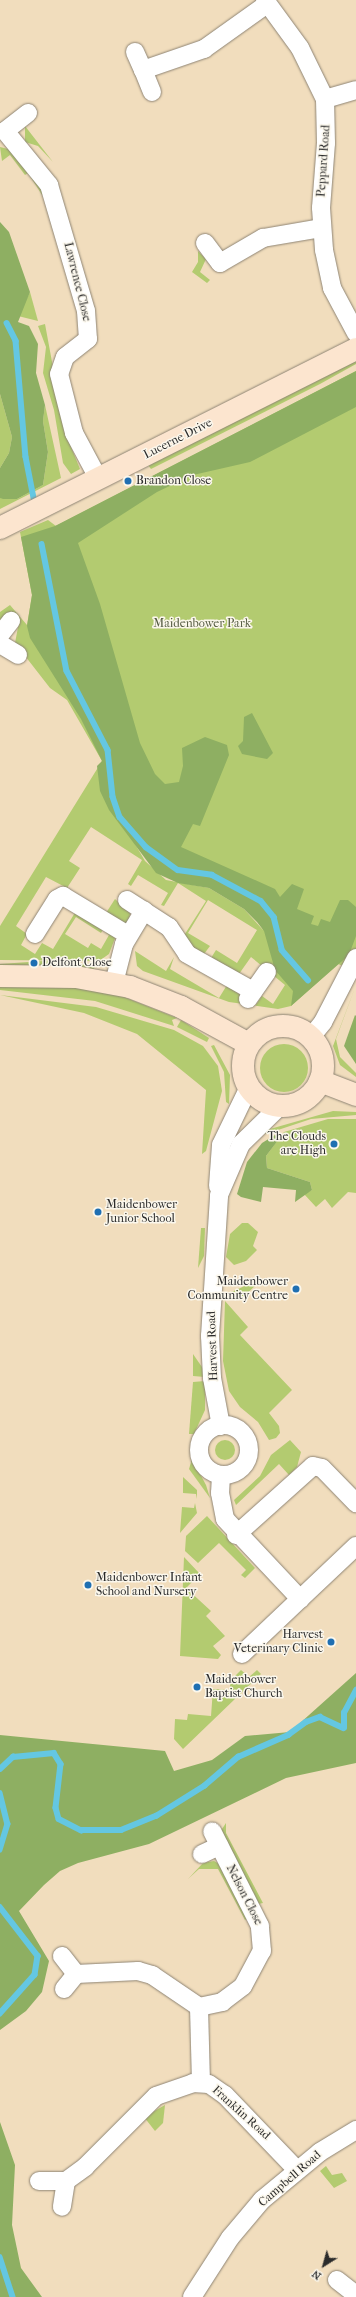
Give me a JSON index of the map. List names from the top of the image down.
{
  "streets": {
    "street": [
      "Peppard Road",
      "Lawrence Close",
      "Lucerne Drive",
      "Harvest Road",
      "Nelson Close",
      "Franklin Road",
      "Campbell Road"
    ]
  },
  "crossings": [
    ["Lawrence Close", "Lucerne Drive"],
    ["Franklin Road", "Campbell Road"]
  ],
  "parks": ["Maidenbower Park"],
  "places": [
    "Brandon Close",
    "Delfont Close",
    "The Clouds are High",
    "Maidenbower Junior School",
    "Maidenbower Community Centre",
    "Maidenbower Infant School and Nursery",
    "Harvest Veterinary Clinic",
    "Maidenbower Baptist Church"
  ],
  "north": "bottom left"
}
